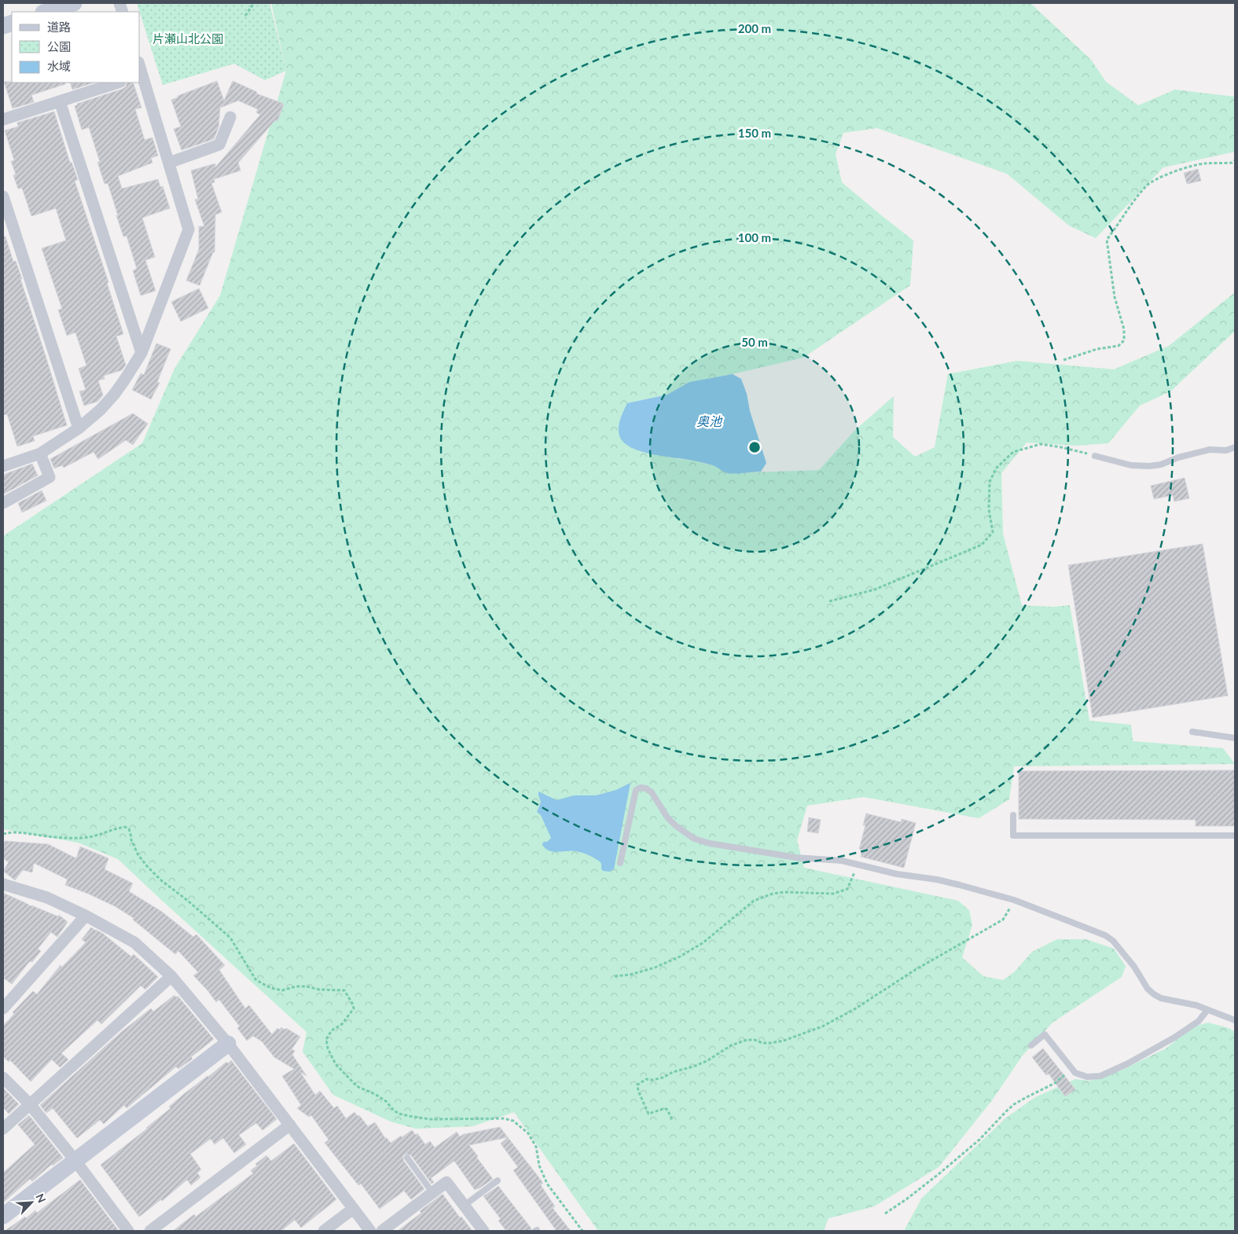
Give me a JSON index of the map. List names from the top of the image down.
{
  "water": ["奥池"],
  "parks": ["片瀬山北公園"],
  "legend": ["道路", "公園", "水域"],
  "north": "top right",
  "rings": [
    "200 m",
    "150 m",
    "100 m",
    "50 m"
  ]
}
